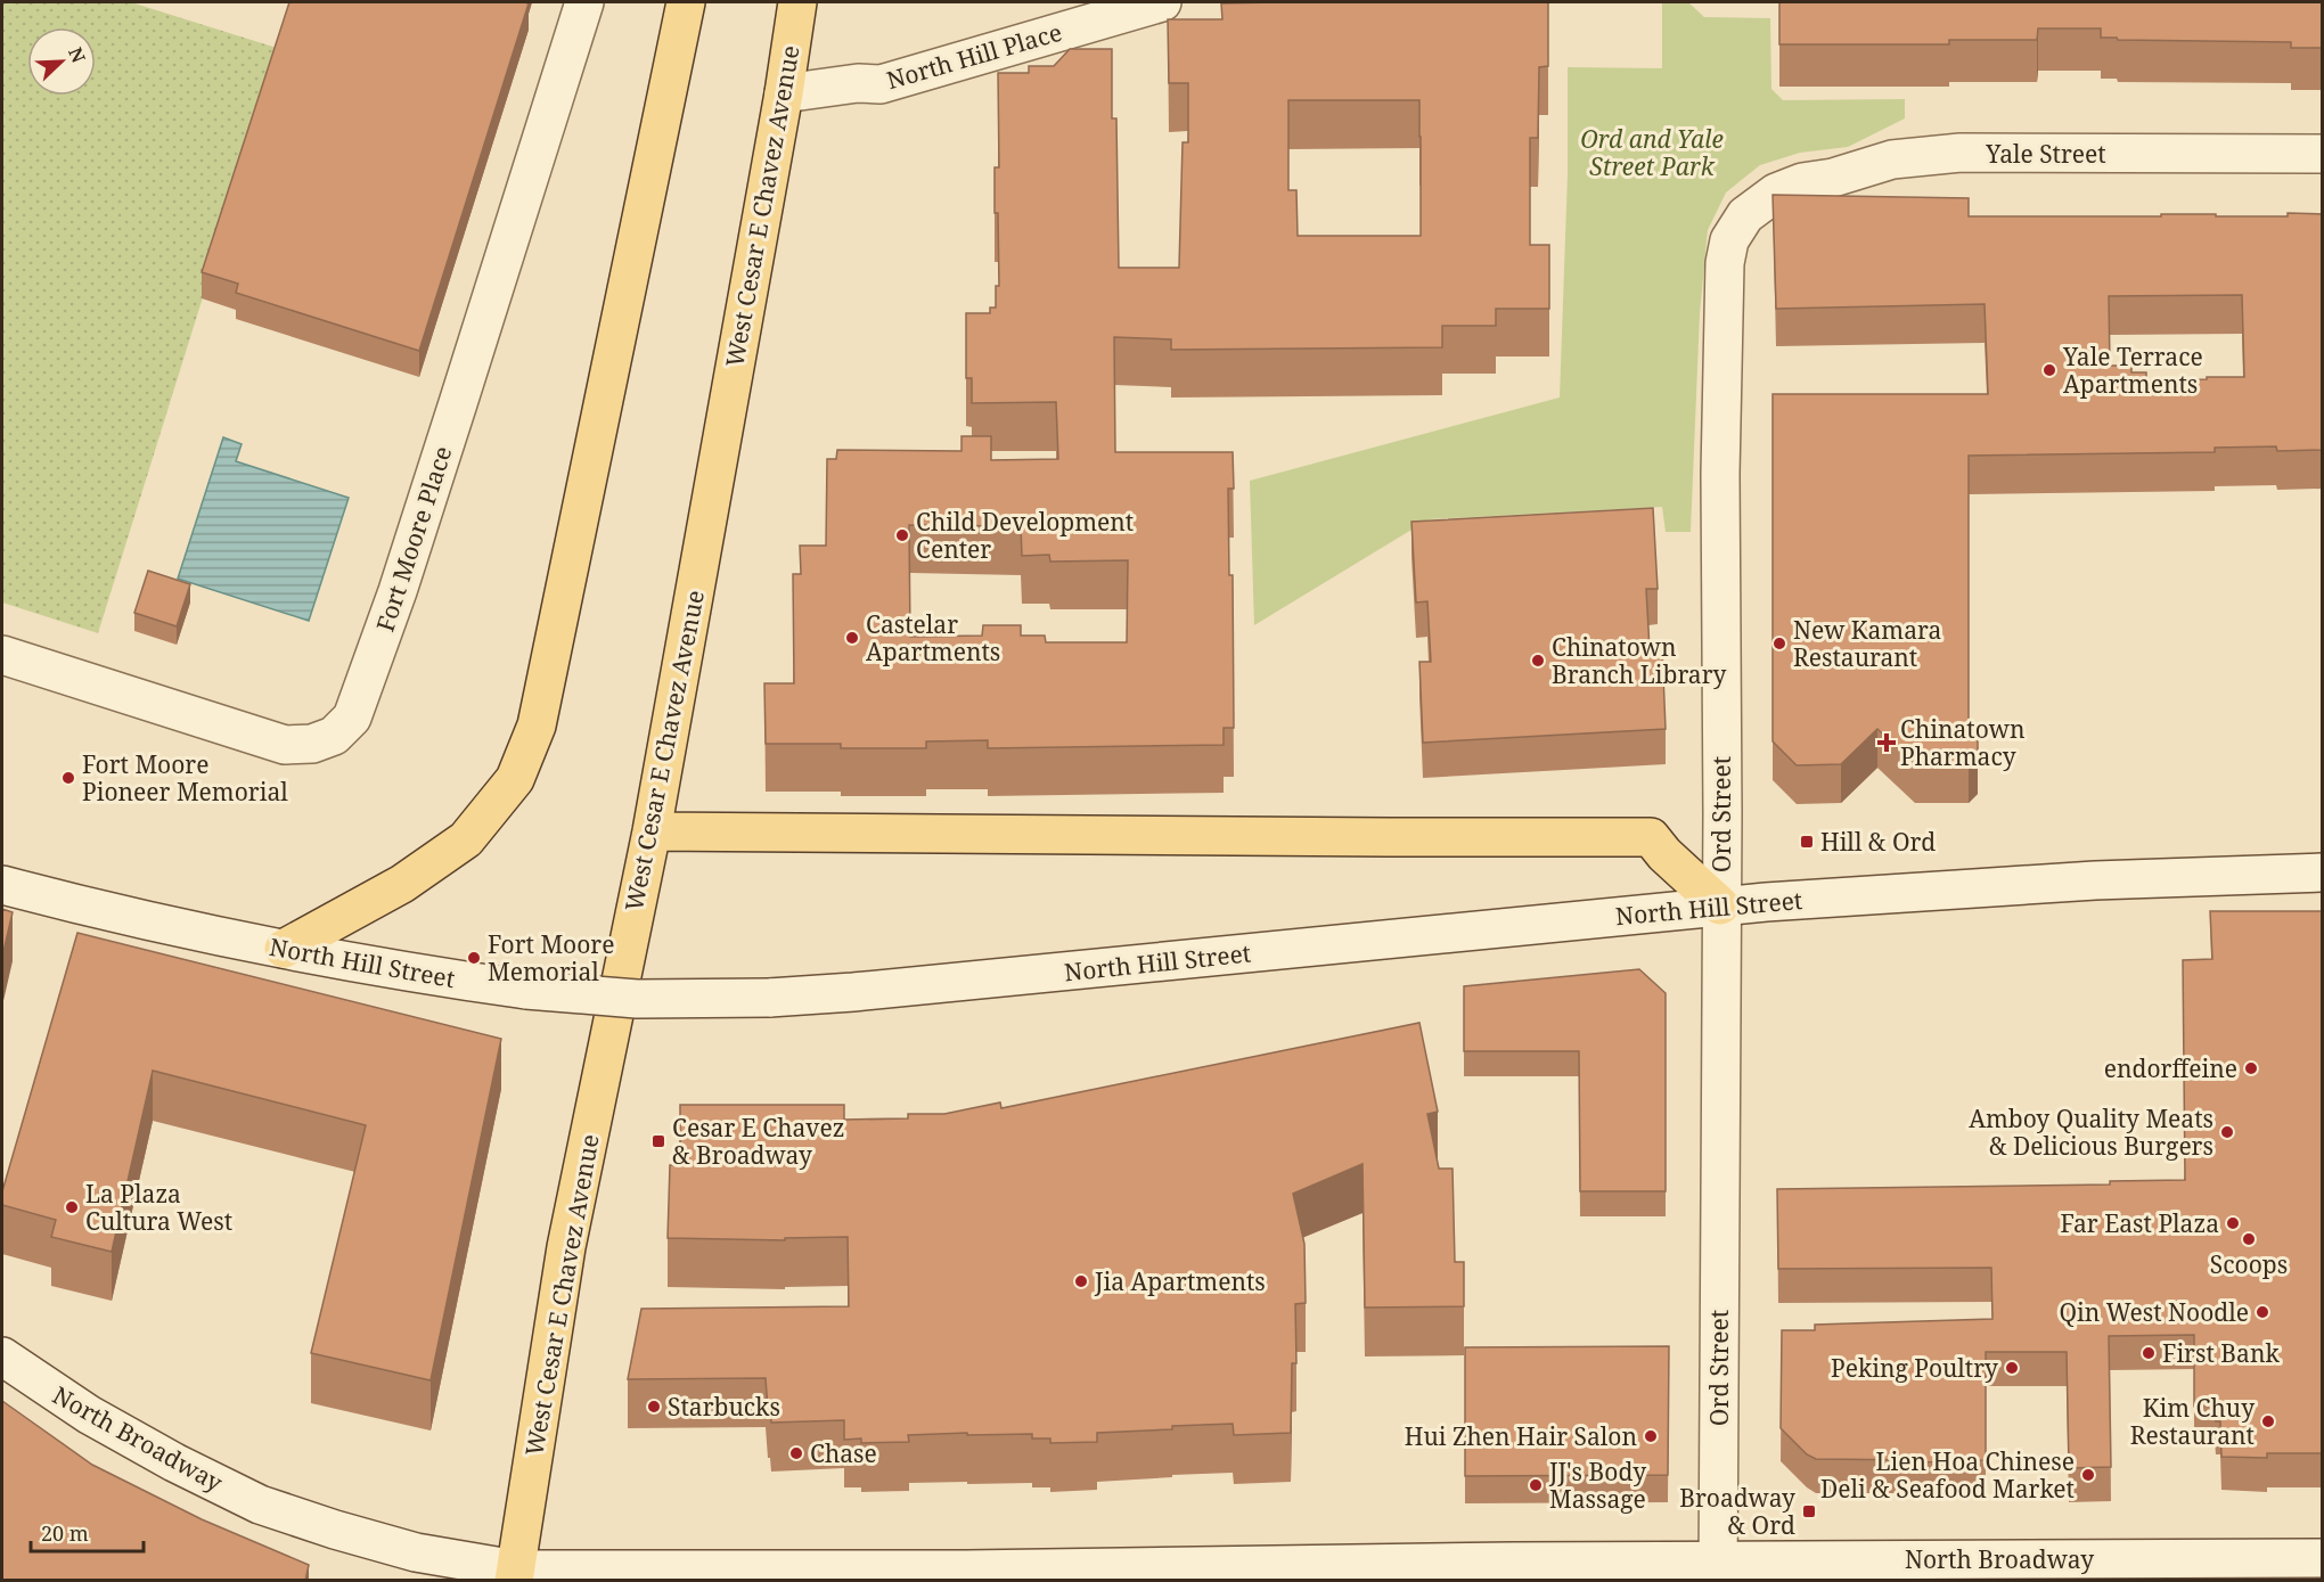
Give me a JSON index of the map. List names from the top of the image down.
{
  "streets": {
    "main road": [
      "North Hill Place",
      "Yale Street",
      "West Cesar E Chavez Avenue",
      "Fort Moore Place",
      "Ord Street",
      "North Hill Street",
      "North Broadway"
    ]
  },
  "crossings": [
    ["North Hill Place", "West Cesar E Chavez Avenue"],
    ["Yale Street", "Ord Street"],
    ["West Cesar E Chavez Avenue", "North Broadway"],
    ["Ord Street", "North Hill Street"],
    ["Ord Street", "North Broadway"]
  ],
  "parks": ["Ord and Yale Street Park"],
  "places": {
    "other": [
      "Yale Terrace Apartments",
      "Child Development Center",
      "Castelar Apartments",
      "New Kamara Restaurant",
      "Chinatown Branch Library",
      "Fort Moore Pioneer Memorial",
      "Fort Moore Memorial",
      "endorffeine",
      "Amboy Quality Meats & Delicious Burgers",
      "La Plaza Cultura West",
      "Far East Plaza",
      "Scoops",
      "Jia Apartments",
      "Qin West Noodle",
      "First Bank",
      "Peking Poultry",
      "Starbucks",
      "Kim Chuy Restaurant",
      "Hui Zhen Hair Salon",
      "Chase",
      "Lien Hoa Chinese Deli & Seafood Market",
      "JJ's Body Massage"
    ],
    "health": ["Chinatown Pharmacy"],
    "transit": ["Hill & Ord", "Cesar E Chavez & Broadway", "Broadway & Ord"]
  },
  "scale_bar": "20 m",
  "north": "top right"
}
